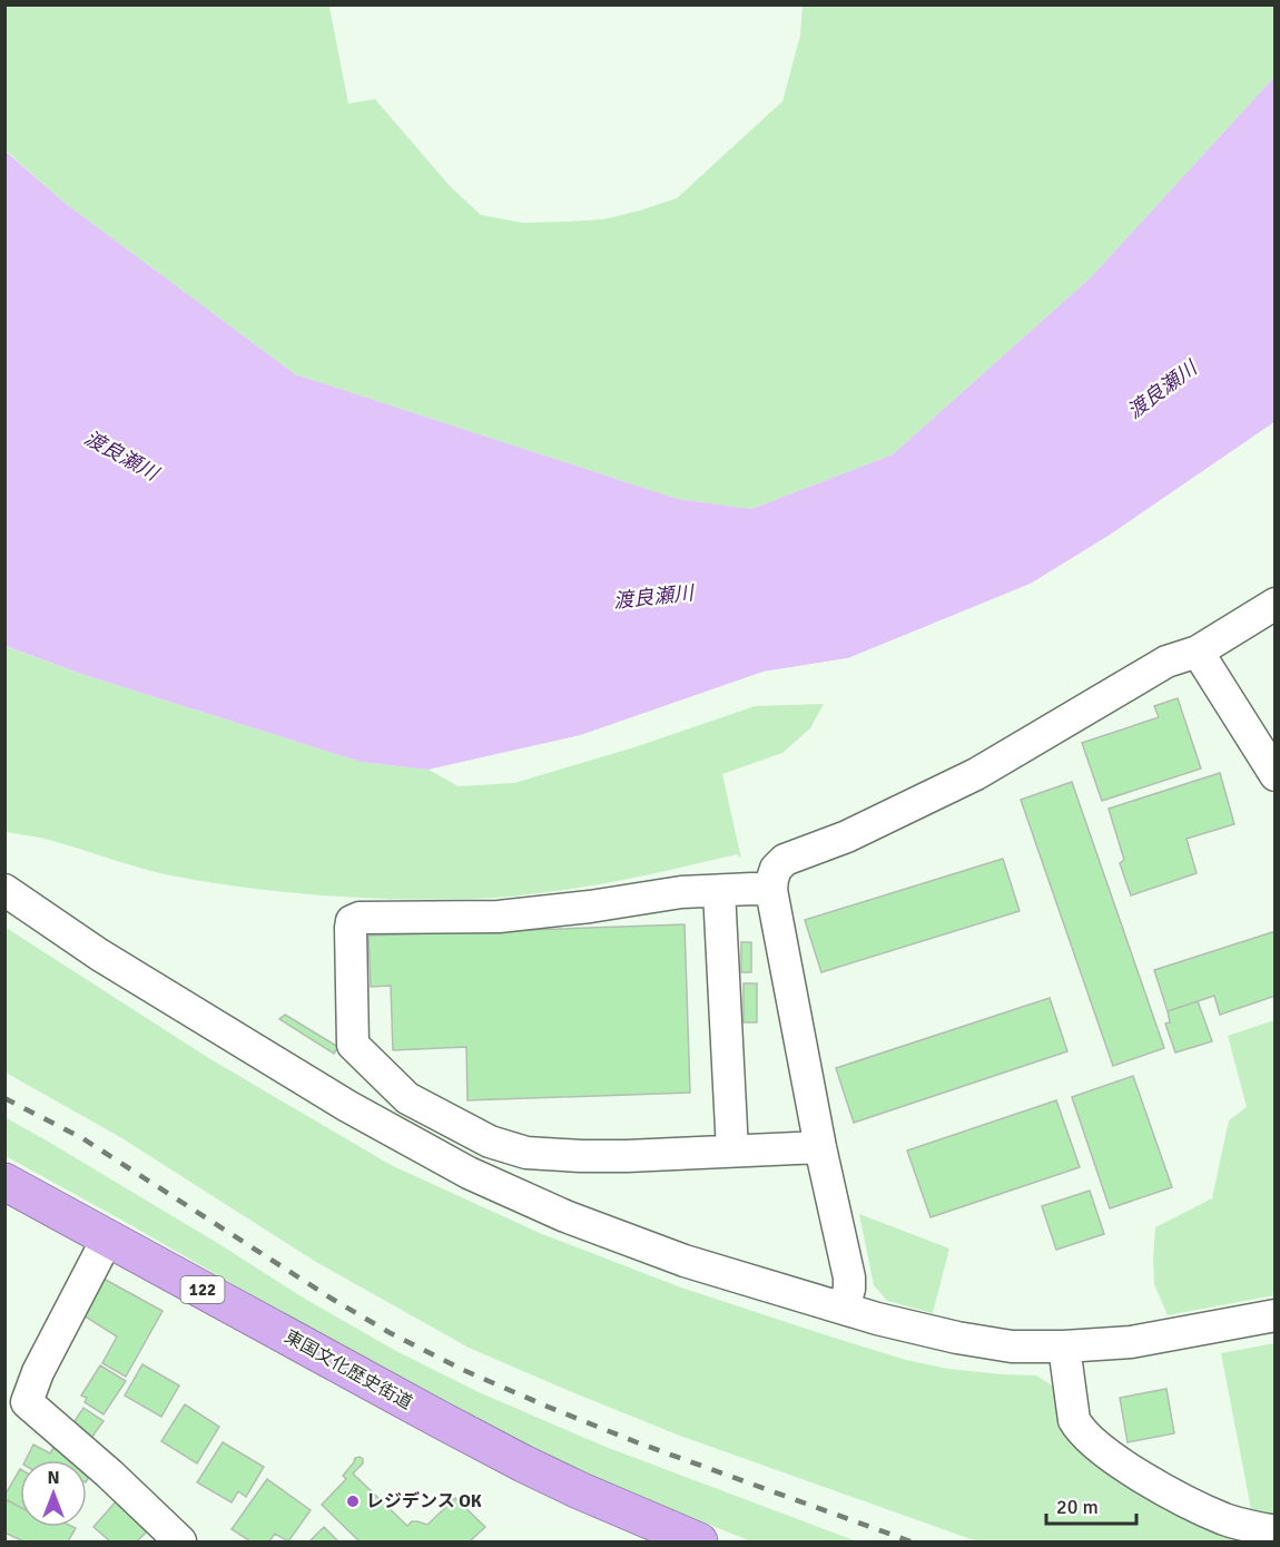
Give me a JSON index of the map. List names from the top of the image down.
{
  "streets": {
    "highway": ["122", "東国文化歴史街道"]
  },
  "water": ["渡良瀬川"],
  "places": ["レジデンス OK"],
  "scale_bar": "20 m",
  "north": "top"
}
